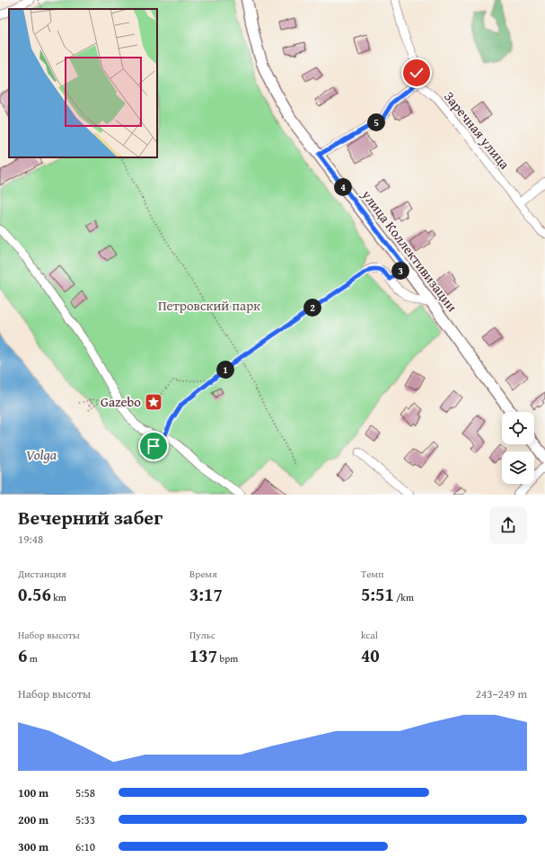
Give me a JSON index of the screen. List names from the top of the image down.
{
  "streets": {
    "main road": ["улица Коллективизации"],
    "street": ["Заречная улица"]
  },
  "water": ["Volga"],
  "parks": ["Петровский парк"],
  "places": {
    "place": ["Gazebo"]
  },
  "page": {
    "pins": [
      "5",
      "4",
      "3",
      "2",
      "1"
    ],
    "heading": ["Вечерний забег", "19:48"],
    "stats": [
      ["Дистанция", "0.56 km"],
      ["Время", "3:17"],
      ["Темп", "5:51 /km"],
      ["Набор высоты", "6 m"],
      ["Пульс", "137 bpm"],
      ["kcal", "40"]
    ],
    "chart": ["Набор высоты", "243–249 m"],
    "list": [
      {
        "name": "100 m",
        "note": "5:58"
      },
      {
        "name": "200 m",
        "note": "5:33"
      },
      {
        "name": "300 m",
        "note": "6:10"
      }
    ]
  }
}
